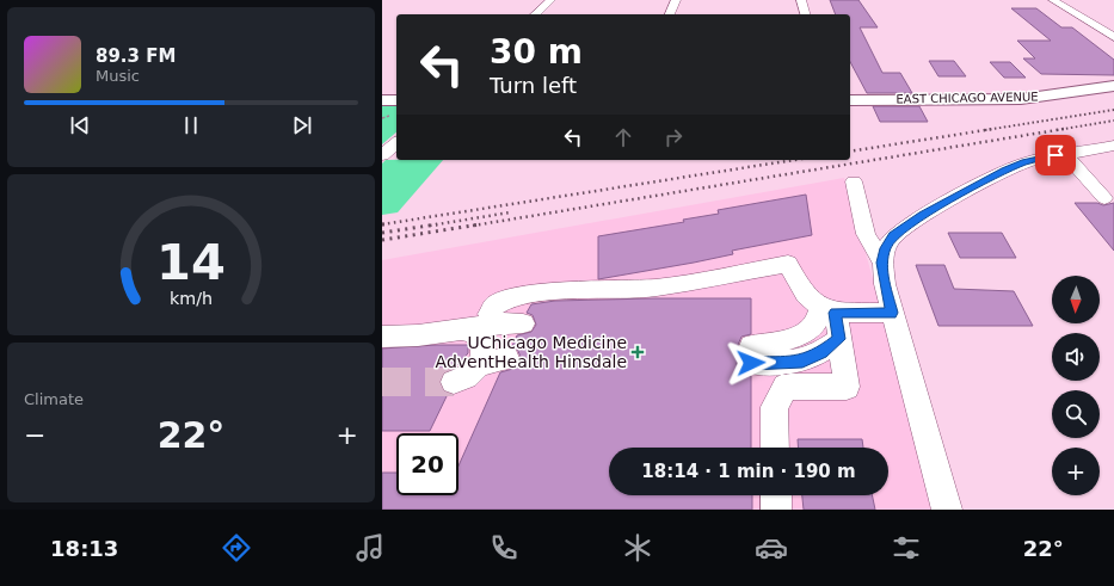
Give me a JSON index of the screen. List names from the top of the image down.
{
  "streets": {
    "main road": ["EAST CHICAGO AVENUE"]
  },
  "places": {
    "health": ["UChicago Medicine AdventHealth Hinsdale"]
  },
  "north": "bottom",
  "page": {
    "turn": ["30 m", "Turn left"],
    "song": ["89.3 FM", "Music"],
    "map_buttons": "+",
    "tile": "Climate",
    "heat": ["−", "22°", "+"],
    "limit": "20",
    "trip": "18:14 · 1 min · 190 m",
    "tabs": ["18:13", "22°"],
    "gauge": ["14", "km/h"]
  }
}
